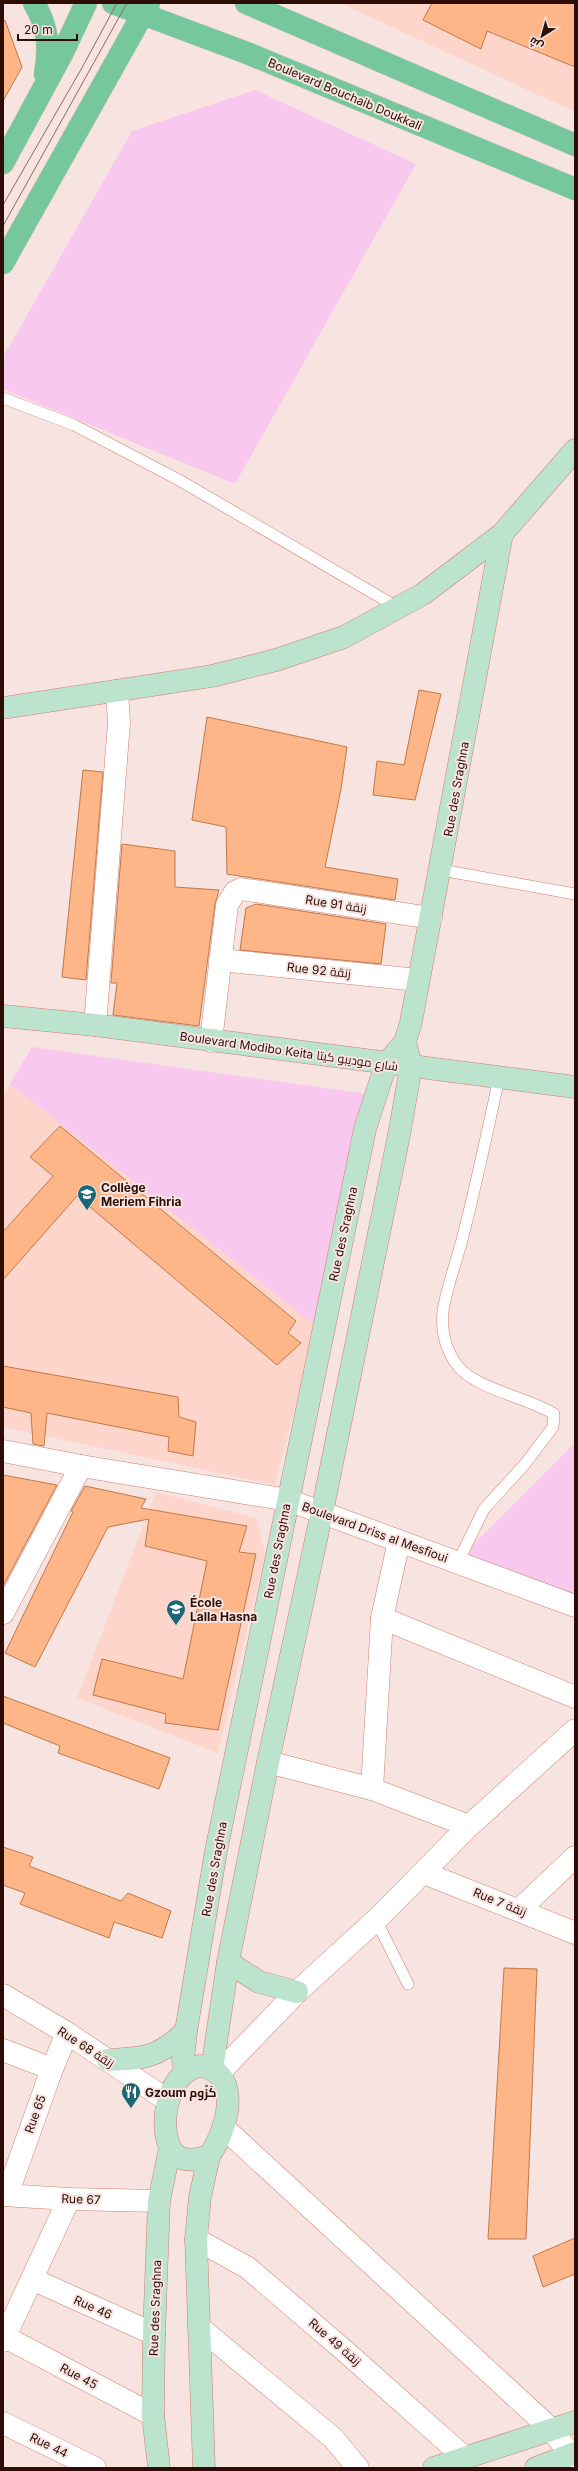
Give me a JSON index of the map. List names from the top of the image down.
{
  "streets": {
    "main road": ["Boulevard Bouchaib Doukkali"],
    "street": [
      "Rue des Sraghna",
      "Rue 91 زنقة",
      "Rue 92 زنقة",
      "Boulevard Modibo Keita شارع موديبو كيتا",
      "Boulevard Driss al Mesfioui",
      "Rue 7 زنقة",
      "Rue 68 زنقة",
      "Rue 65",
      "Rue 67",
      "Rue 46",
      "Rue 49 زنقة",
      "Rue 45",
      "Rue 44"
    ]
  },
  "crossings": [
    ["Rue des Sraghna", "Rue 91 زنقة"],
    ["Rue des Sraghna", "Rue 92 زنقة"],
    ["Rue des Sraghna", "Boulevard Modibo Keita شارع موديبو كيتا"],
    ["Rue des Sraghna", "Boulevard Driss al Mesfioui"],
    ["Rue des Sraghna", "Rue 68 زنقة"],
    ["Rue des Sraghna", "Rue 67"],
    ["Rue des Sraghna", "Rue 46"],
    ["Rue des Sraghna", "Rue 45"],
    ["Rue 91 زنقة", "Rue 92 زنقة"],
    ["Rue 68 زنقة", "Rue 65"],
    ["Rue 65", "Rue 67"]
  ],
  "places": {
    "school or university": ["Collège Meriem Fihria", "École Lalla Hasna"],
    "restaurant": ["Gzoum كَزّوم"]
  },
  "scale_bar": "20 m",
  "north": "bottom left"
}
